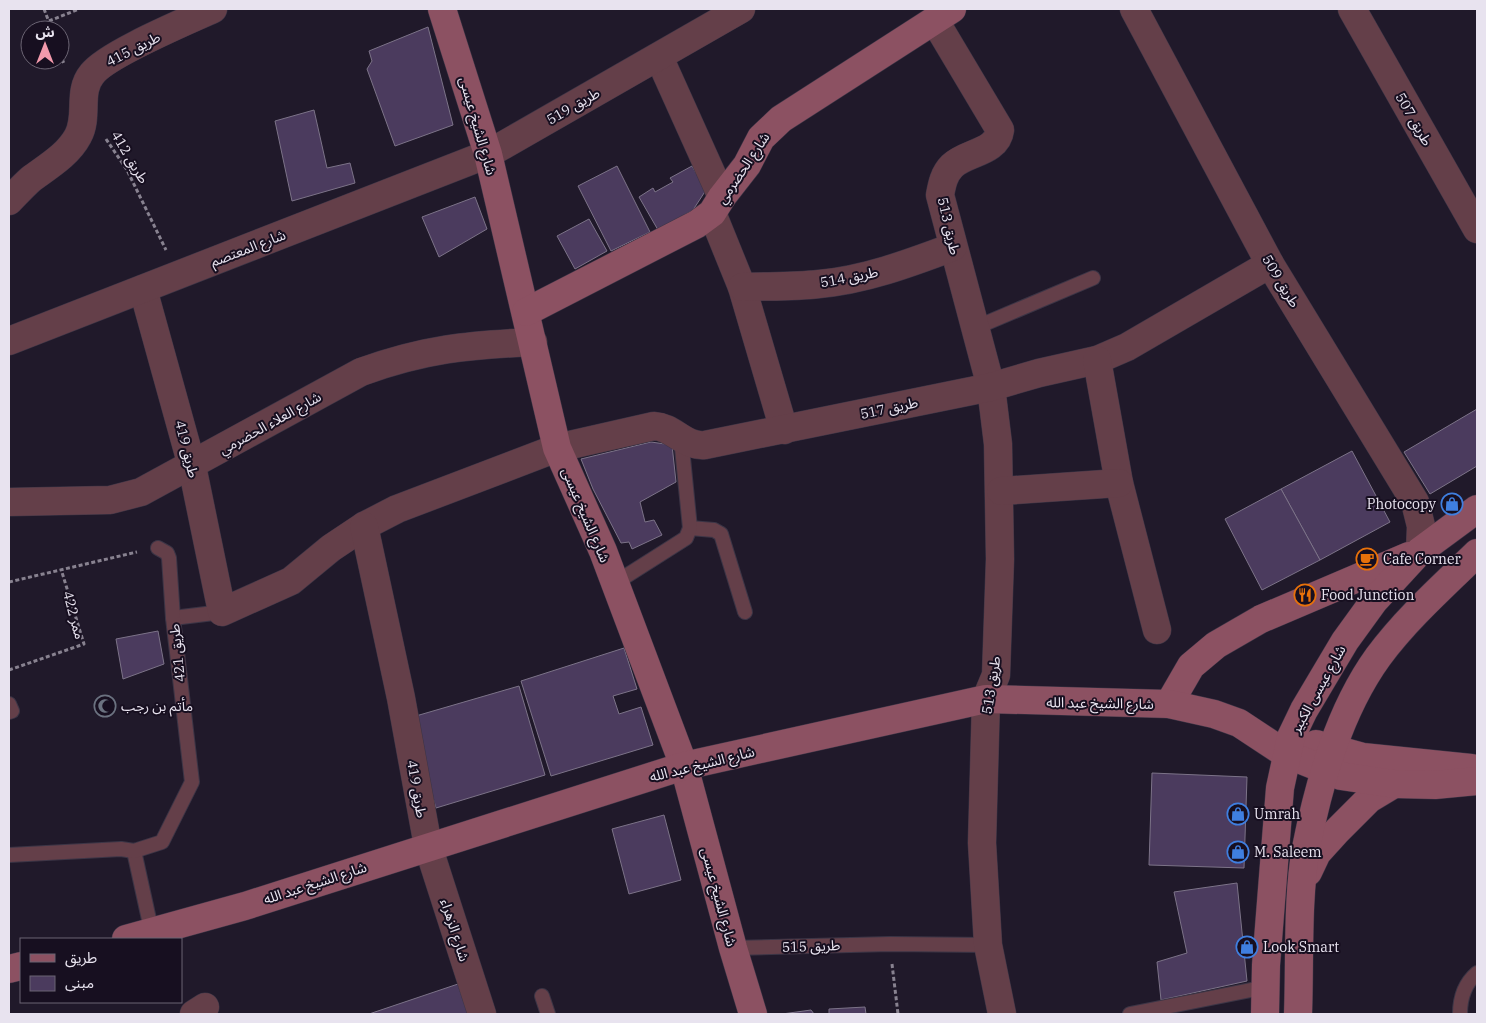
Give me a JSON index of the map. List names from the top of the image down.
{
  "streets": {
    "street": [
      "طريق 415",
      "طريق 519",
      "طريق 507",
      "شارع الشيخ عيسى",
      "شارع الحضرمي",
      "طريق 513",
      "شارع المعتصم",
      "طريق 514",
      "طريق 509",
      "طريق 517",
      "شارع العلاء الحضرمي",
      "طريق 419",
      "شارع عيسى الكبير",
      "شارع الشيخ عبد الله",
      "شارع الزهراء"
    ],
    "lane": ["طريق 421", "طريق 515"],
    "path": ["طريق 412", "ممر 422"]
  },
  "crossings": [
    ["طريق 415", "طريق 412"],
    ["طريق 519", "شارع الشيخ عيسى"],
    ["طريق 519", "شارع المعتصم"],
    ["شارع الشيخ عيسى", "شارع الحضرمي"],
    ["شارع الشيخ عيسى", "شارع المعتصم"],
    ["شارع الشيخ عيسى", "طريق 517"],
    ["شارع الشيخ عيسى", "شارع العلاء الحضرمي"],
    ["شارع الشيخ عيسى", "شارع الشيخ عبد الله"],
    ["شارع الشيخ عيسى", "طريق 515"],
    ["طريق 412", "شارع المعتصم"],
    ["شارع الحضرمي", "طريق 513"],
    ["طريق 513", "طريق 514"],
    ["طريق 513", "طريق 517"],
    ["طريق 513", "شارع الشيخ عبد الله"],
    ["طريق 513", "طريق 515"],
    ["شارع المعتصم", "طريق 419"],
    ["طريق 509", "طريق 517"],
    ["طريق 509", "شارع عيسى الكبير"],
    ["شارع العلاء الحضرمي", "طريق 419"],
    ["طريق 419", "شارع الشيخ عبد الله"],
    ["طريق 419", "شارع الزهراء"],
    ["شارع عيسى الكبير", "شارع الشيخ عبد الله"],
    ["شارع الشيخ عبد الله", "شارع الزهراء"]
  ],
  "places": {
    "shop": [
      "Photocopy",
      "Umrah",
      "M. Saleem",
      "Look Smart"
    ],
    "cafe": ["Cafe Corner"],
    "restaurant": ["Food Junction"],
    "mosque": ["مأتم بن رجب"]
  },
  "legend": ["طريق", "مبنى"],
  "north": "top"
}
